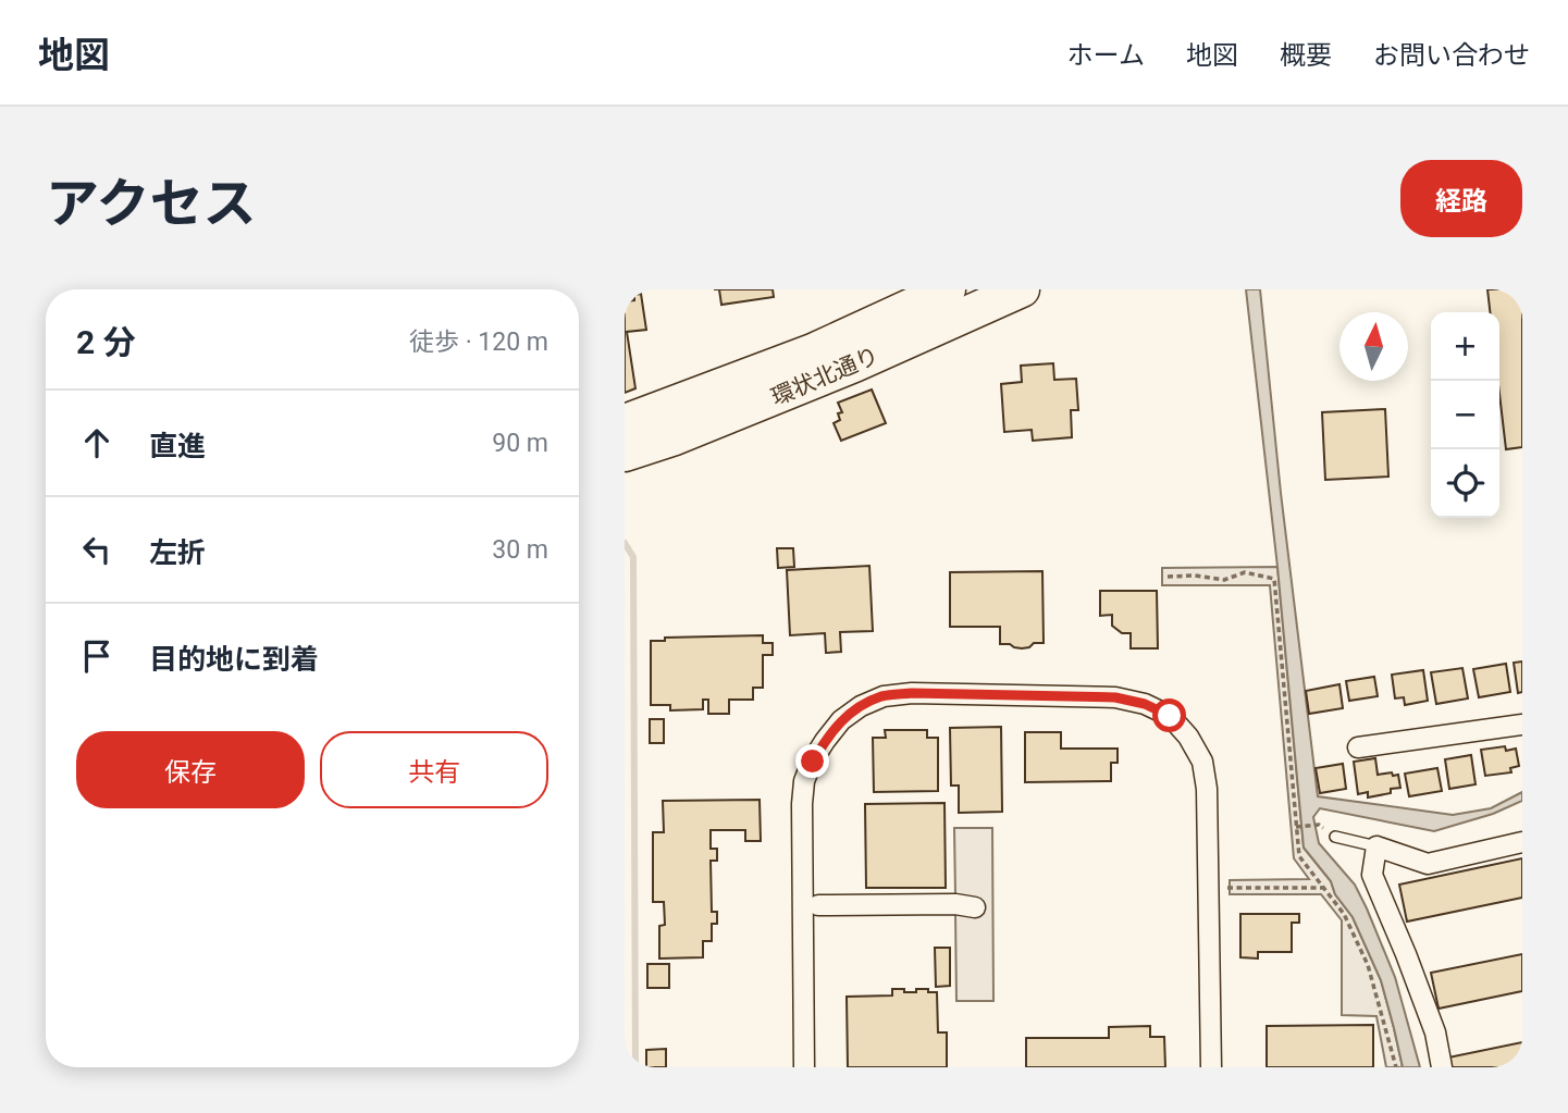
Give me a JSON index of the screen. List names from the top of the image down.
{
  "streets": {
    "highway": ["環状北通り"]
  },
  "north": "top",
  "page": {
    "header": "地図",
    "nav": [
      "ホーム",
      "地図",
      "概要",
      "お問い合わせ"
    ],
    "title": "アクセス",
    "buttons": [
      "経路",
      ["保存", "共有"]
    ],
    "heading": ["2 分", "徒歩 · 120 m"],
    "map_buttons": ["+", "−"],
    "list": [
      ["直進", "90 m"],
      ["左折", "30 m"],
      "目的地に到着"
    ]
  }
}
